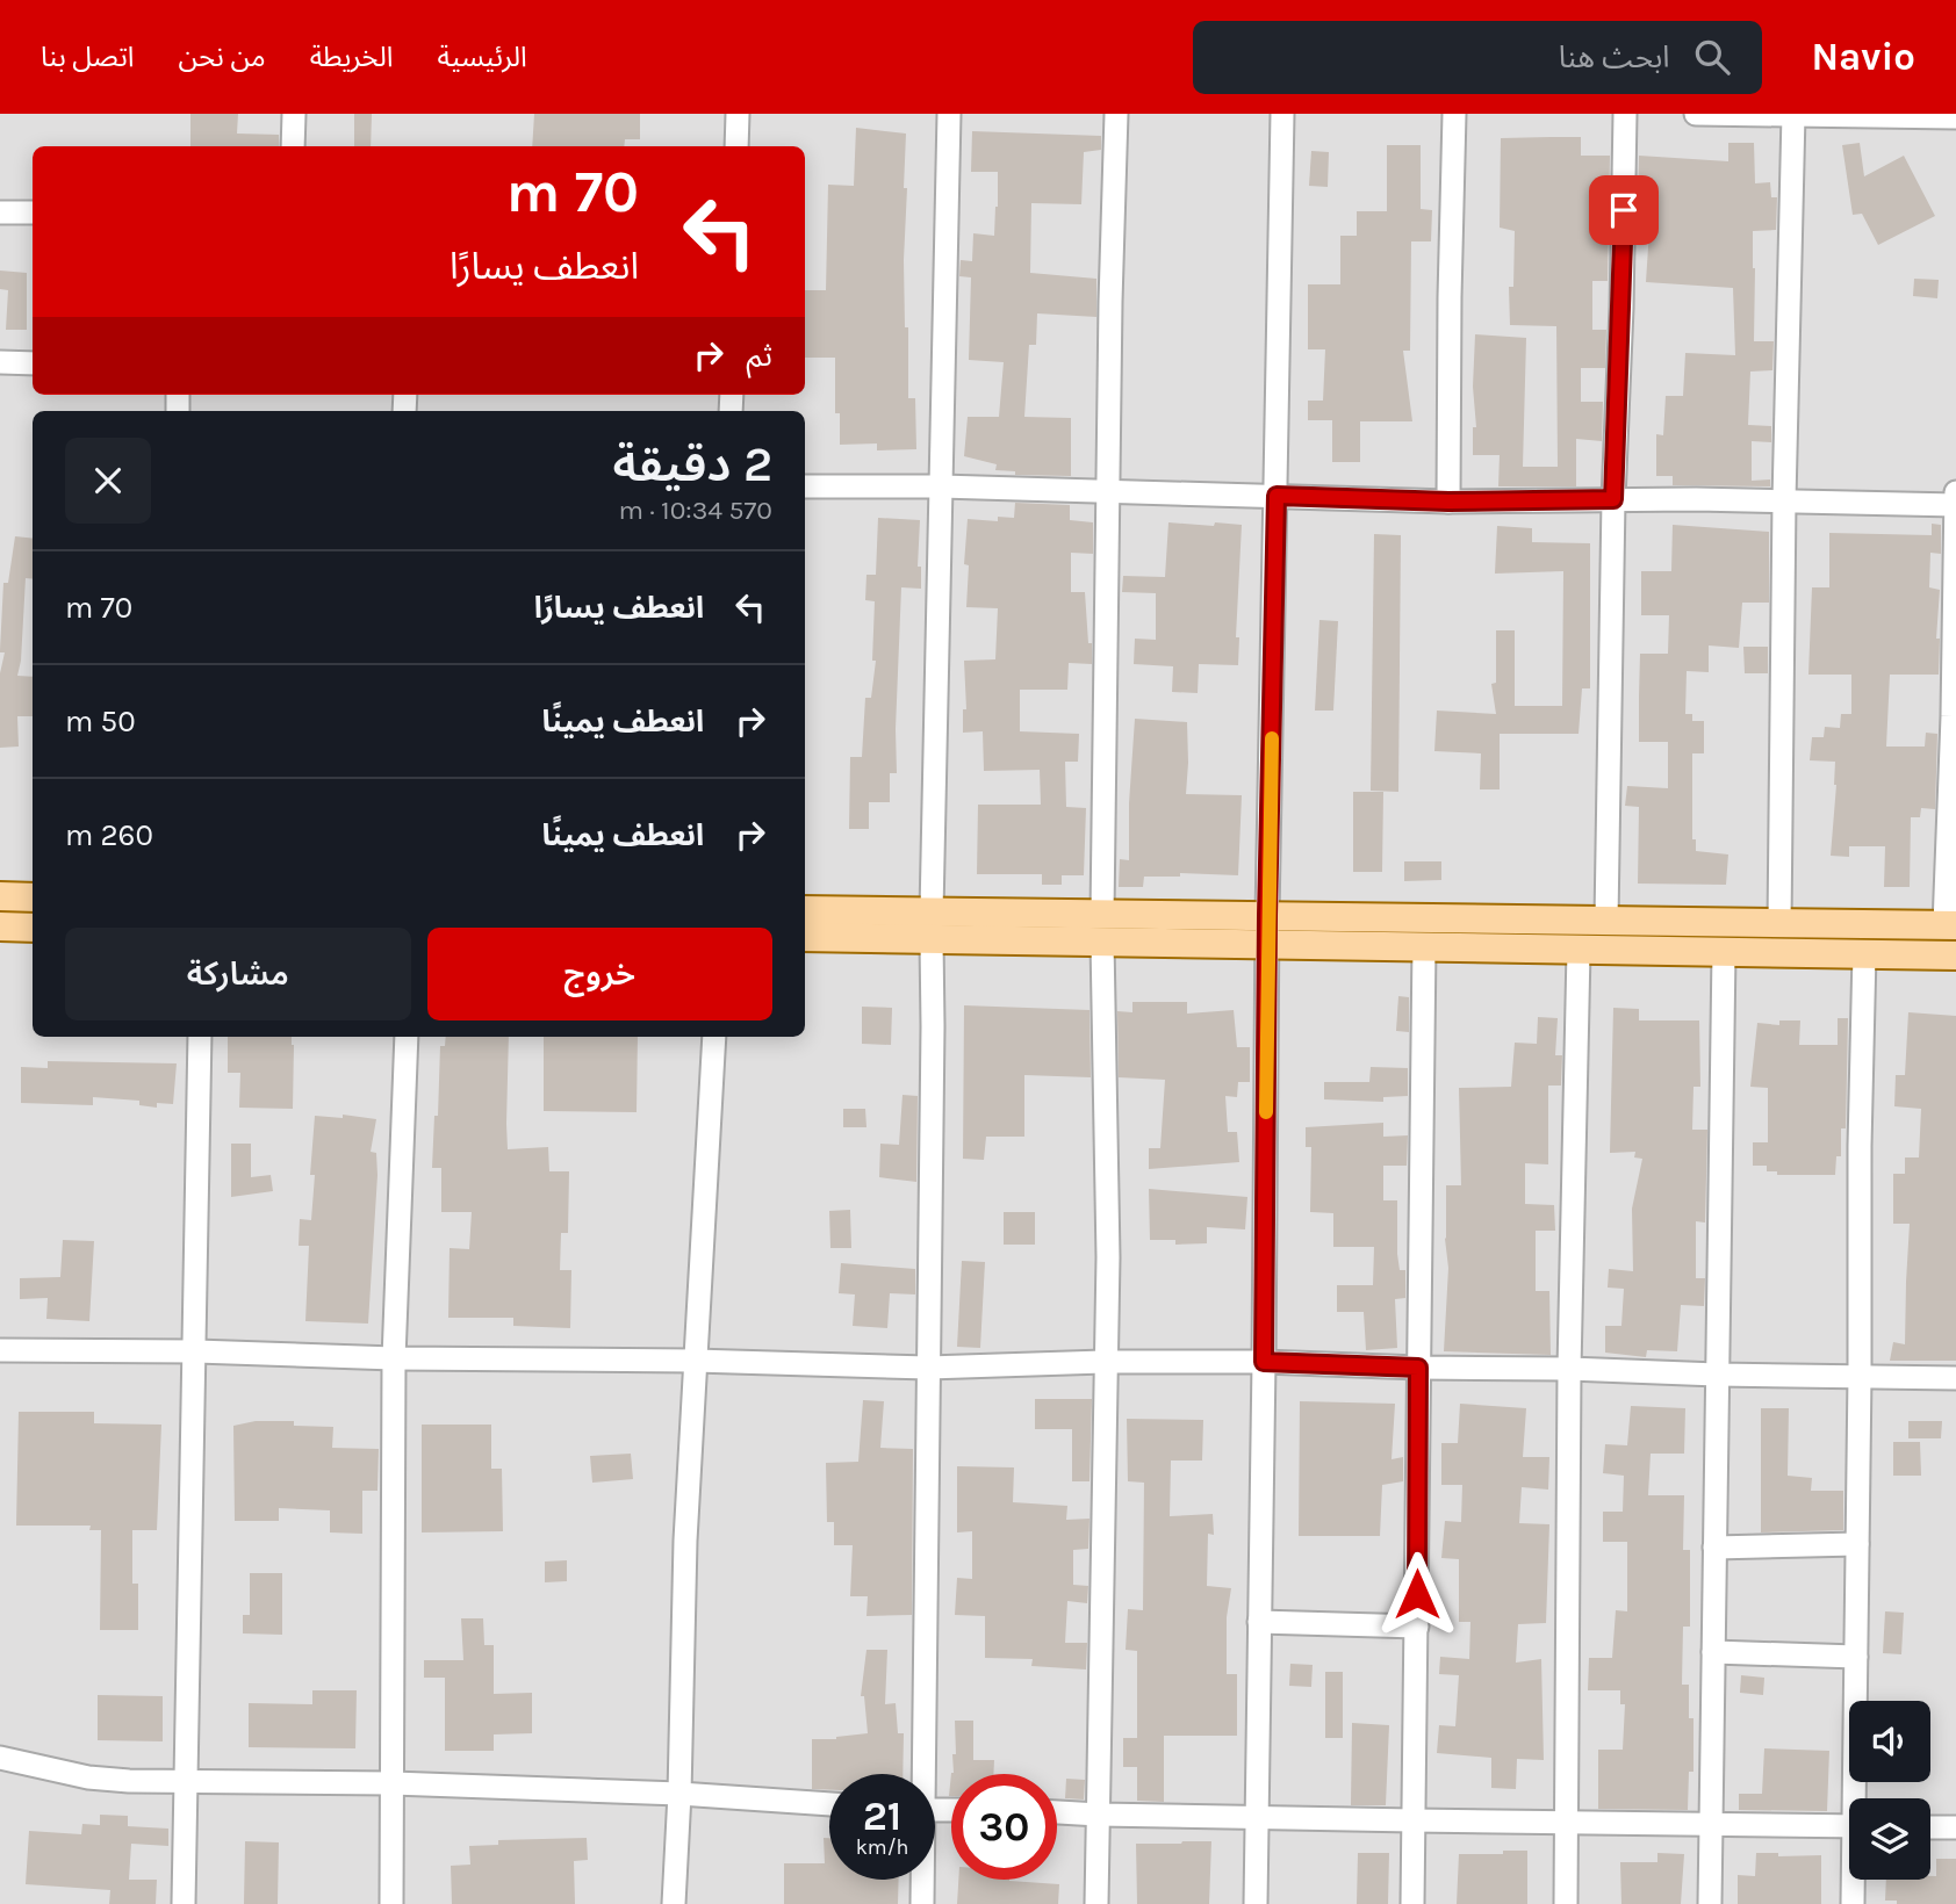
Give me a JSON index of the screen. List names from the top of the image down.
{
  "page": {
    "header": "Navio",
    "search": "ابحث هنا",
    "nav": [
      "الرئيسية",
      "الخريطة",
      "من نحن",
      "اتصل بنا"
    ],
    "turn": ["70 m", "انعطف يسارًا"],
    "then": "ثم",
    "heading": ["2 دقيقة", "570 m · 10:34"],
    "list": [
      {
        "name": "انعطف يسارًا",
        "value": "70 m"
      },
      {
        "name": "انعطف يمينًا",
        "value": "50 m"
      },
      {
        "name": "انعطف يمينًا",
        "value": "260 m"
      }
    ],
    "buttons": ["خروج", "مشاركة"],
    "speed": "21 km/h",
    "limit": "30"
  }
}
